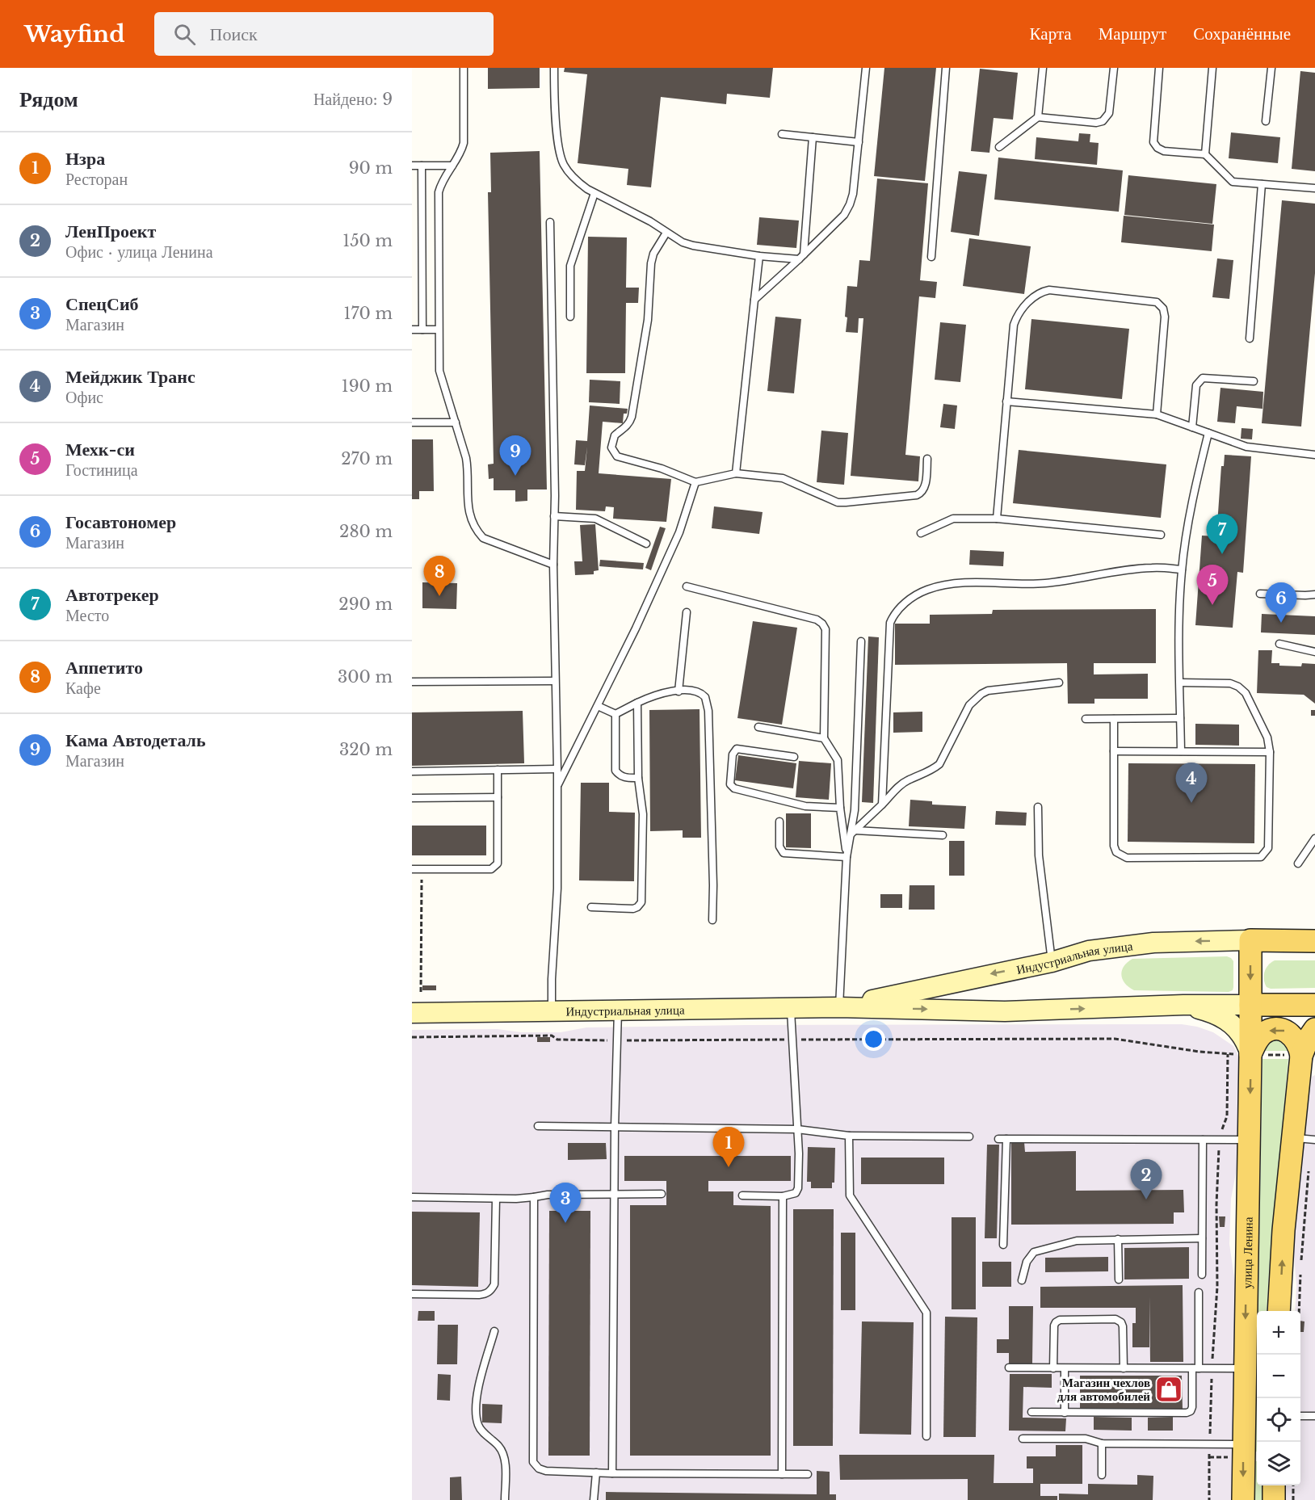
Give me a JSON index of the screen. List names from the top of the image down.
{
  "streets": {
    "main road": ["Индустриальная улица", "улица Ленина"]
  },
  "crossings": [
    ["Индустриальная улица", "улица Ленина"]
  ],
  "places": {
    "shop": ["Магазин чехлов для автомобилей"]
  },
  "page": {
    "header": "Wayfind",
    "search": "Поиск",
    "nav": ["Карта", "Маршрут", "Сохранённые"],
    "heading": ["Рядом", "Найдено: 9"],
    "list": [
      {
        "mark": "1",
        "name": "Нзра",
        "note": "Ресторан",
        "value": "90 m"
      },
      {
        "mark": "2",
        "name": "ЛенПроект",
        "note": "Офис · улица Ленина",
        "value": "150 m"
      },
      {
        "mark": "3",
        "name": "СпецСиб",
        "note": "Магазин",
        "value": "170 m"
      },
      {
        "mark": "4",
        "name": "Мейджик Транс",
        "note": "Офис",
        "value": "190 m"
      },
      {
        "mark": "5",
        "name": "Мехк-си",
        "note": "Гостиница",
        "value": "270 m"
      },
      {
        "mark": "6",
        "name": "Госавтономер",
        "note": "Магазин",
        "value": "280 m"
      },
      {
        "mark": "7",
        "name": "Автотрекер",
        "note": "Место",
        "value": "290 m"
      },
      {
        "mark": "8",
        "name": "Аппетито",
        "note": "Кафе",
        "value": "300 m"
      },
      {
        "mark": "9",
        "name": "Кама Автодеталь",
        "note": "Магазин",
        "value": "320 m"
      }
    ],
    "pins": [
      "9",
      "7",
      "8",
      "5",
      "6",
      "4",
      "1",
      "2",
      "3"
    ],
    "map_buttons": ["+", "−"]
  }
}
